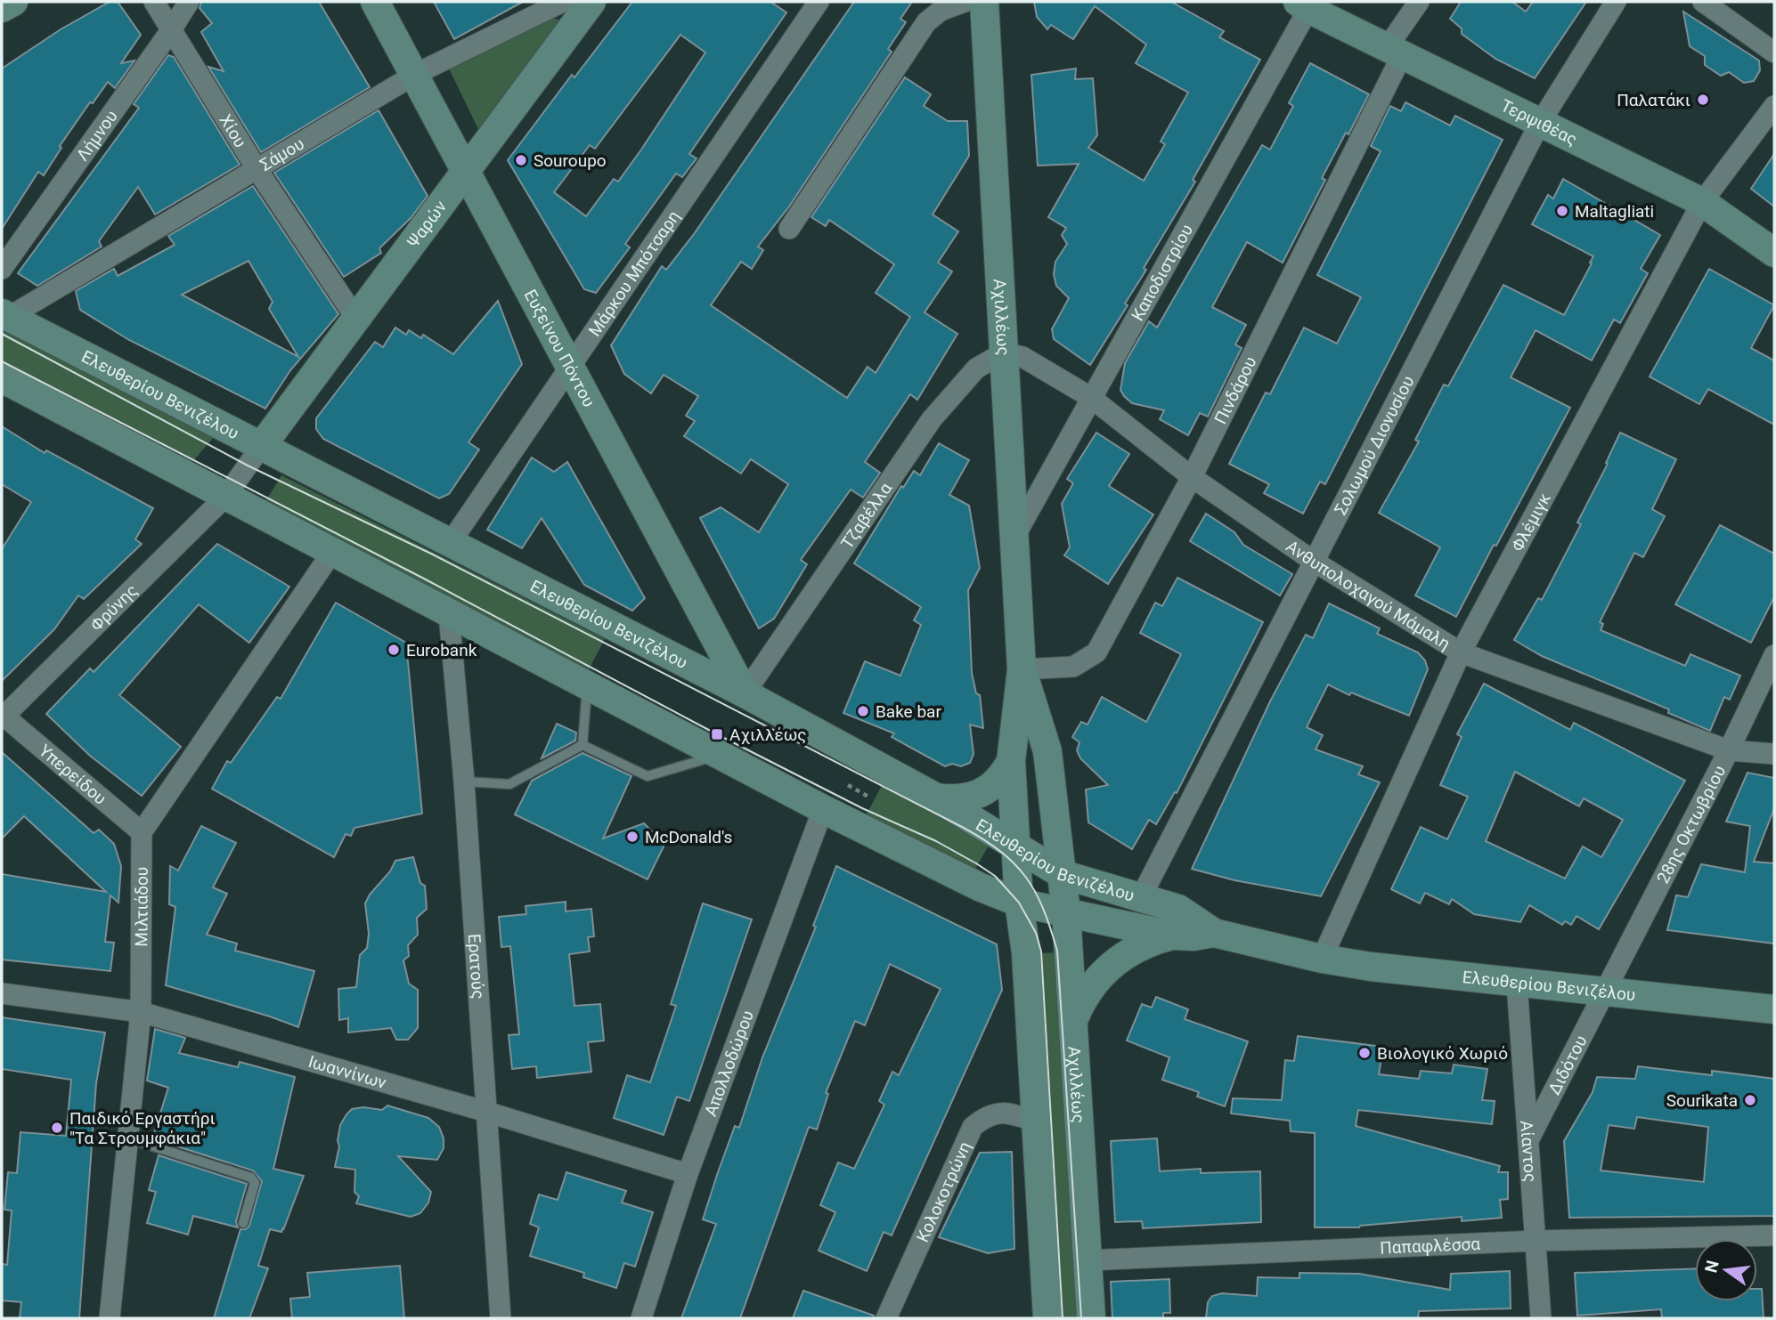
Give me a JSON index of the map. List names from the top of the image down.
{
  "streets": {
    "street": [
      "Τερψιθέας",
      "Χίου",
      "Λήμνου",
      "Σάμου",
      "Ψαρών",
      "Καποδιστρίου",
      "Μάρκου Μπότσαρη",
      "Αχιλλέως",
      "Ευξείνου Πόντου",
      "Πινδάρου",
      "Ελευθερίου Βενιζέλου",
      "Σολωμού Διονυσίου",
      "Τζαβέλλα",
      "Φλέμιγκ",
      "Ανθυπολοχαγού Μάμαλη",
      "Φρύνης",
      "Υπερείδου",
      "28ης Οκτωβρίου",
      "Μιλτιάδου",
      "Ερατούς",
      "Απολλοδώρου",
      "Διδότου",
      "Ιωαννίνων",
      "Αίαντος",
      "Κολοκοτρώνη",
      "Παπαφλέσσα"
    ]
  },
  "crossings": [
    ["Τερψιθέας", "Καποδιστρίου"],
    ["Τερψιθέας", "Πινδάρου"],
    ["Τερψιθέας", "Σολωμού Διονυσίου"],
    ["Τερψιθέας", "Φλέμιγκ"],
    ["Χίου", "Λήμνου"],
    ["Χίου", "Σάμου"],
    ["Χίου", "Ψαρών"],
    ["Σάμου", "Ευξείνου Πόντου"],
    ["Σάμου", "Ελευθερίου Βενιζέλου"],
    ["Ψαρών", "Ευξείνου Πόντου"],
    ["Ψαρών", "Ελευθερίου Βενιζέλου"],
    ["Ψαρών", "Φρύνης"],
    ["Καποδιστρίου", "Αχιλλέως"],
    ["Καποδιστρίου", "Ανθυπολοχαγού Μάμαλη"],
    ["Μάρκου Μπότσαρη", "Ευξείνου Πόντου"],
    ["Μάρκου Μπότσαρη", "Ελευθερίου Βενιζέλου"],
    ["Αχιλλέως", "Πινδάρου"],
    ["Αχιλλέως", "Ελευθερίου Βενιζέλου"],
    ["Αχιλλέως", "Τζαβέλλα"],
    ["Αχιλλέως", "Ανθυπολοχαγού Μάμαλη"],
    ["Αχιλλέως", "Κολοκοτρώνη"],
    ["Αχιλλέως", "Παπαφλέσσα"],
    ["Ευξείνου Πόντου", "Ελευθερίου Βενιζέλου"],
    ["Ευξείνου Πόντου", "Τζαβέλλα"],
    ["Πινδάρου", "Ανθυπολοχαγού Μάμαλη"],
    ["Ελευθερίου Βενιζέλου", "Σολωμού Διονυσίου"],
    ["Ελευθερίου Βενιζέλου", "Τζαβέλλα"],
    ["Ελευθερίου Βενιζέλου", "Φλέμιγκ"],
    ["Ελευθερίου Βενιζέλου", "Φρύνης"],
    ["Ελευθερίου Βενιζέλου", "28ης Οκτωβρίου"],
    ["Ελευθερίου Βενιζέλου", "Ερατούς"],
    ["Ελευθερίου Βενιζέλου", "Απολλοδώρου"],
    ["Ελευθερίου Βενιζέλου", "Διδότου"],
    ["Ελευθερίου Βενιζέλου", "Αίαντος"],
    ["Σολωμού Διονυσίου", "Ανθυπολοχαγού Μάμαλη"],
    ["Τζαβέλλα", "Ανθυπολοχαγού Μάμαλη"],
    ["Φλέμιγκ", "Ανθυπολοχαγού Μάμαλη"],
    ["Ανθυπολοχαγού Μάμαλη", "28ης Οκτωβρίου"],
    ["Φρύνης", "Υπερείδου"],
    ["Υπερείδου", "Μιλτιάδου"],
    ["28ης Οκτωβρίου", "Διδότου"],
    ["Μιλτιάδου", "Ιωαννίνων"],
    ["Ερατούς", "Ιωαννίνων"],
    ["Απολλοδώρου", "Ιωαννίνων"],
    ["Διδότου", "Αίαντος"],
    ["Αίαντος", "Παπαφλέσσα"]
  ],
  "places": {
    "other": [
      "Παλατάκι",
      "Souroupo",
      "Maltagliati",
      "Eurobank",
      "Bake bar",
      "McDonald's",
      "Βιολογικό Χωριό",
      "Sourikata",
      "Παιδικό Εργαστήρι \"Τα Στρουμφάκια\""
    ],
    "transit": ["Αχιλλέως"]
  },
  "north": "left"
}
